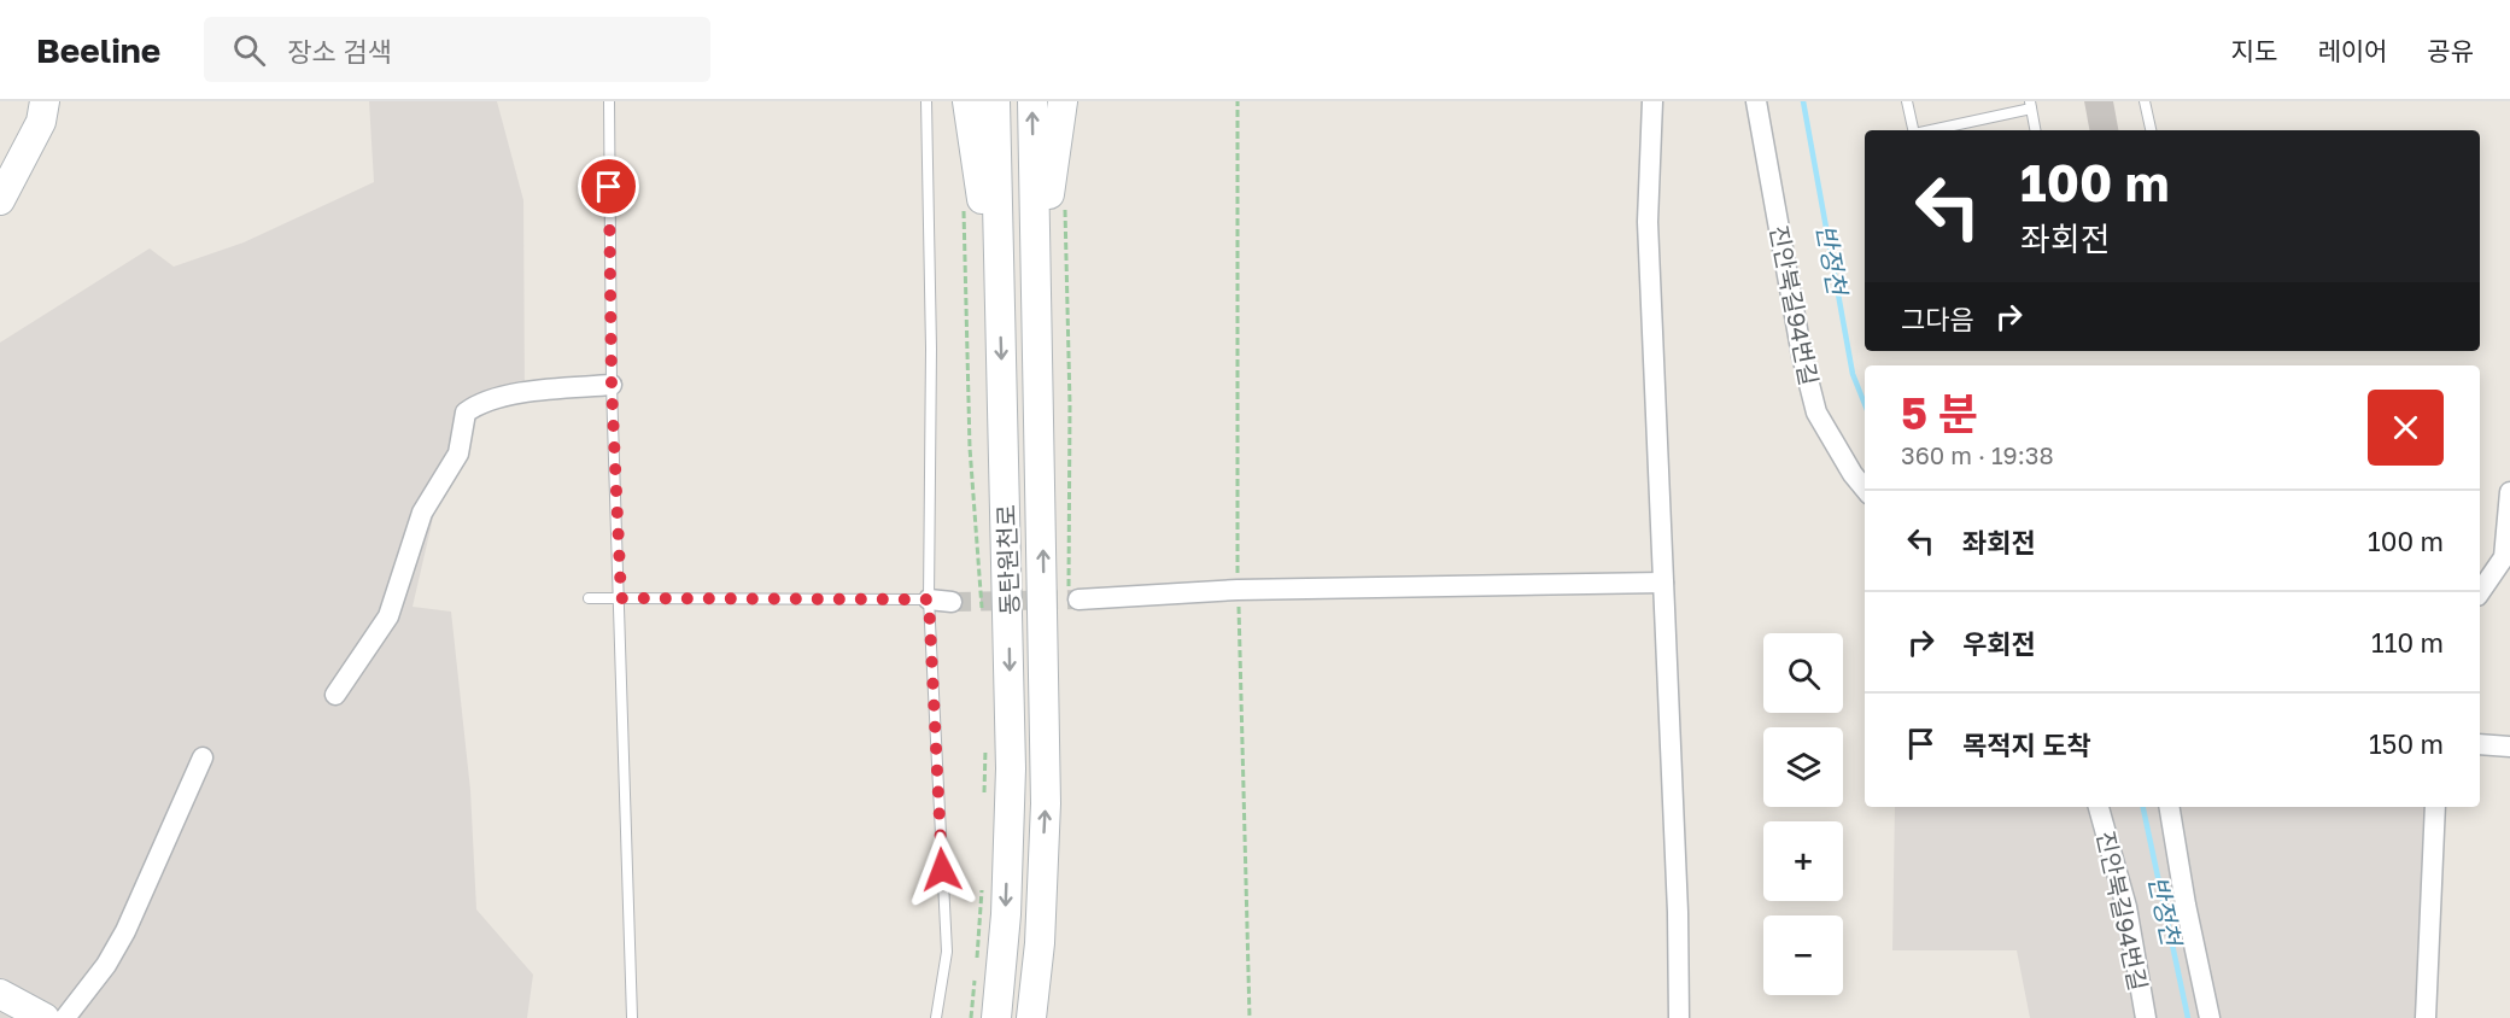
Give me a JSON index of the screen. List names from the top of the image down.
{
  "streets": {
    "main road": ["동탄원천로"],
    "street": ["진안북길94번길"]
  },
  "water": ["반정천"],
  "page": {
    "header": "Beeline",
    "search": "장소 검색",
    "nav": ["지도", "레이어", "공유"],
    "turn": ["100 m", "좌회전"],
    "then": "그다음",
    "heading": ["5 분", "360 m · 19:38"],
    "list": [
      {
        "name": "좌회전",
        "value": "100 m"
      },
      {
        "name": "우회전",
        "value": "110 m"
      },
      {
        "name": "목적지 도착",
        "value": "150 m"
      }
    ],
    "map_buttons": ["+", "−"]
  }
}
